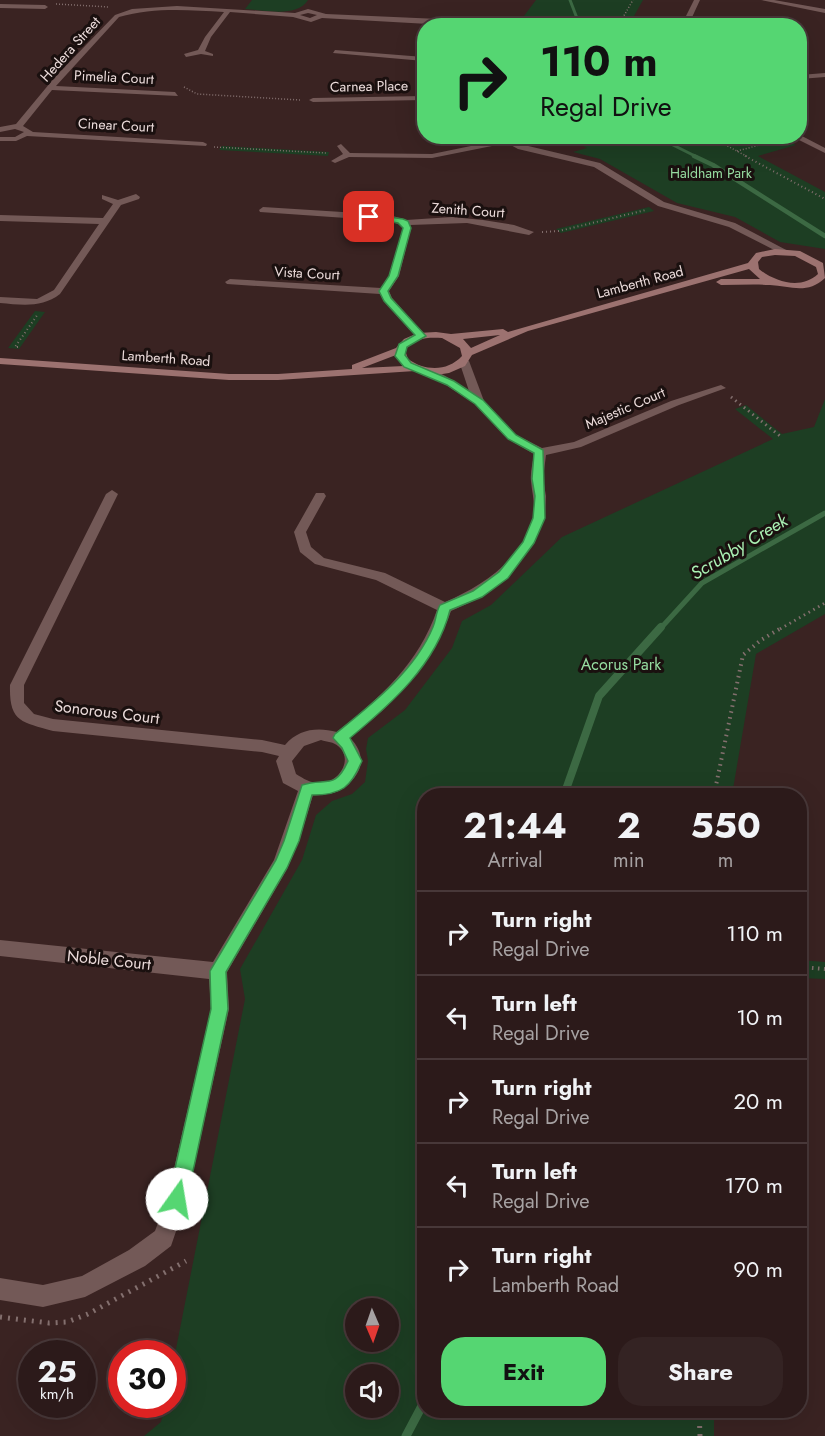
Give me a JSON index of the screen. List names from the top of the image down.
{
  "streets": {
    "street": [
      "Hedera Street",
      "Pimelia Court",
      "Carnea Place",
      "Cinear Court",
      "Zenith Court",
      "Vista Court",
      "Lamberth Road",
      "Majestic Court",
      "Sonorous Court",
      "Noble Court"
    ]
  },
  "crossings": [
    ["Hedera Street", "Pimelia Court"]
  ],
  "water": ["Scrubby Creek"],
  "parks": ["Haldham Park", "Acorus Park"],
  "north": "bottom",
  "page": {
    "turn": ["110 m", "Regal Drive"],
    "eta": [
      "21:44",
      "Arrival",
      "2",
      "min",
      "550",
      "m"
    ],
    "list": [
      {
        "name": "Turn right",
        "note": "Regal Drive",
        "value": "110 m"
      },
      {
        "name": "Turn left",
        "note": "Regal Drive",
        "value": "10 m"
      },
      {
        "name": "Turn right",
        "note": "Regal Drive",
        "value": "20 m"
      },
      {
        "name": "Turn left",
        "note": "Regal Drive",
        "value": "170 m"
      },
      {
        "name": "Turn right",
        "note": "Lamberth Road",
        "value": "90 m"
      }
    ],
    "buttons": ["Exit", "Share"],
    "speed": "25 km/h",
    "limit": "30"
  }
}
